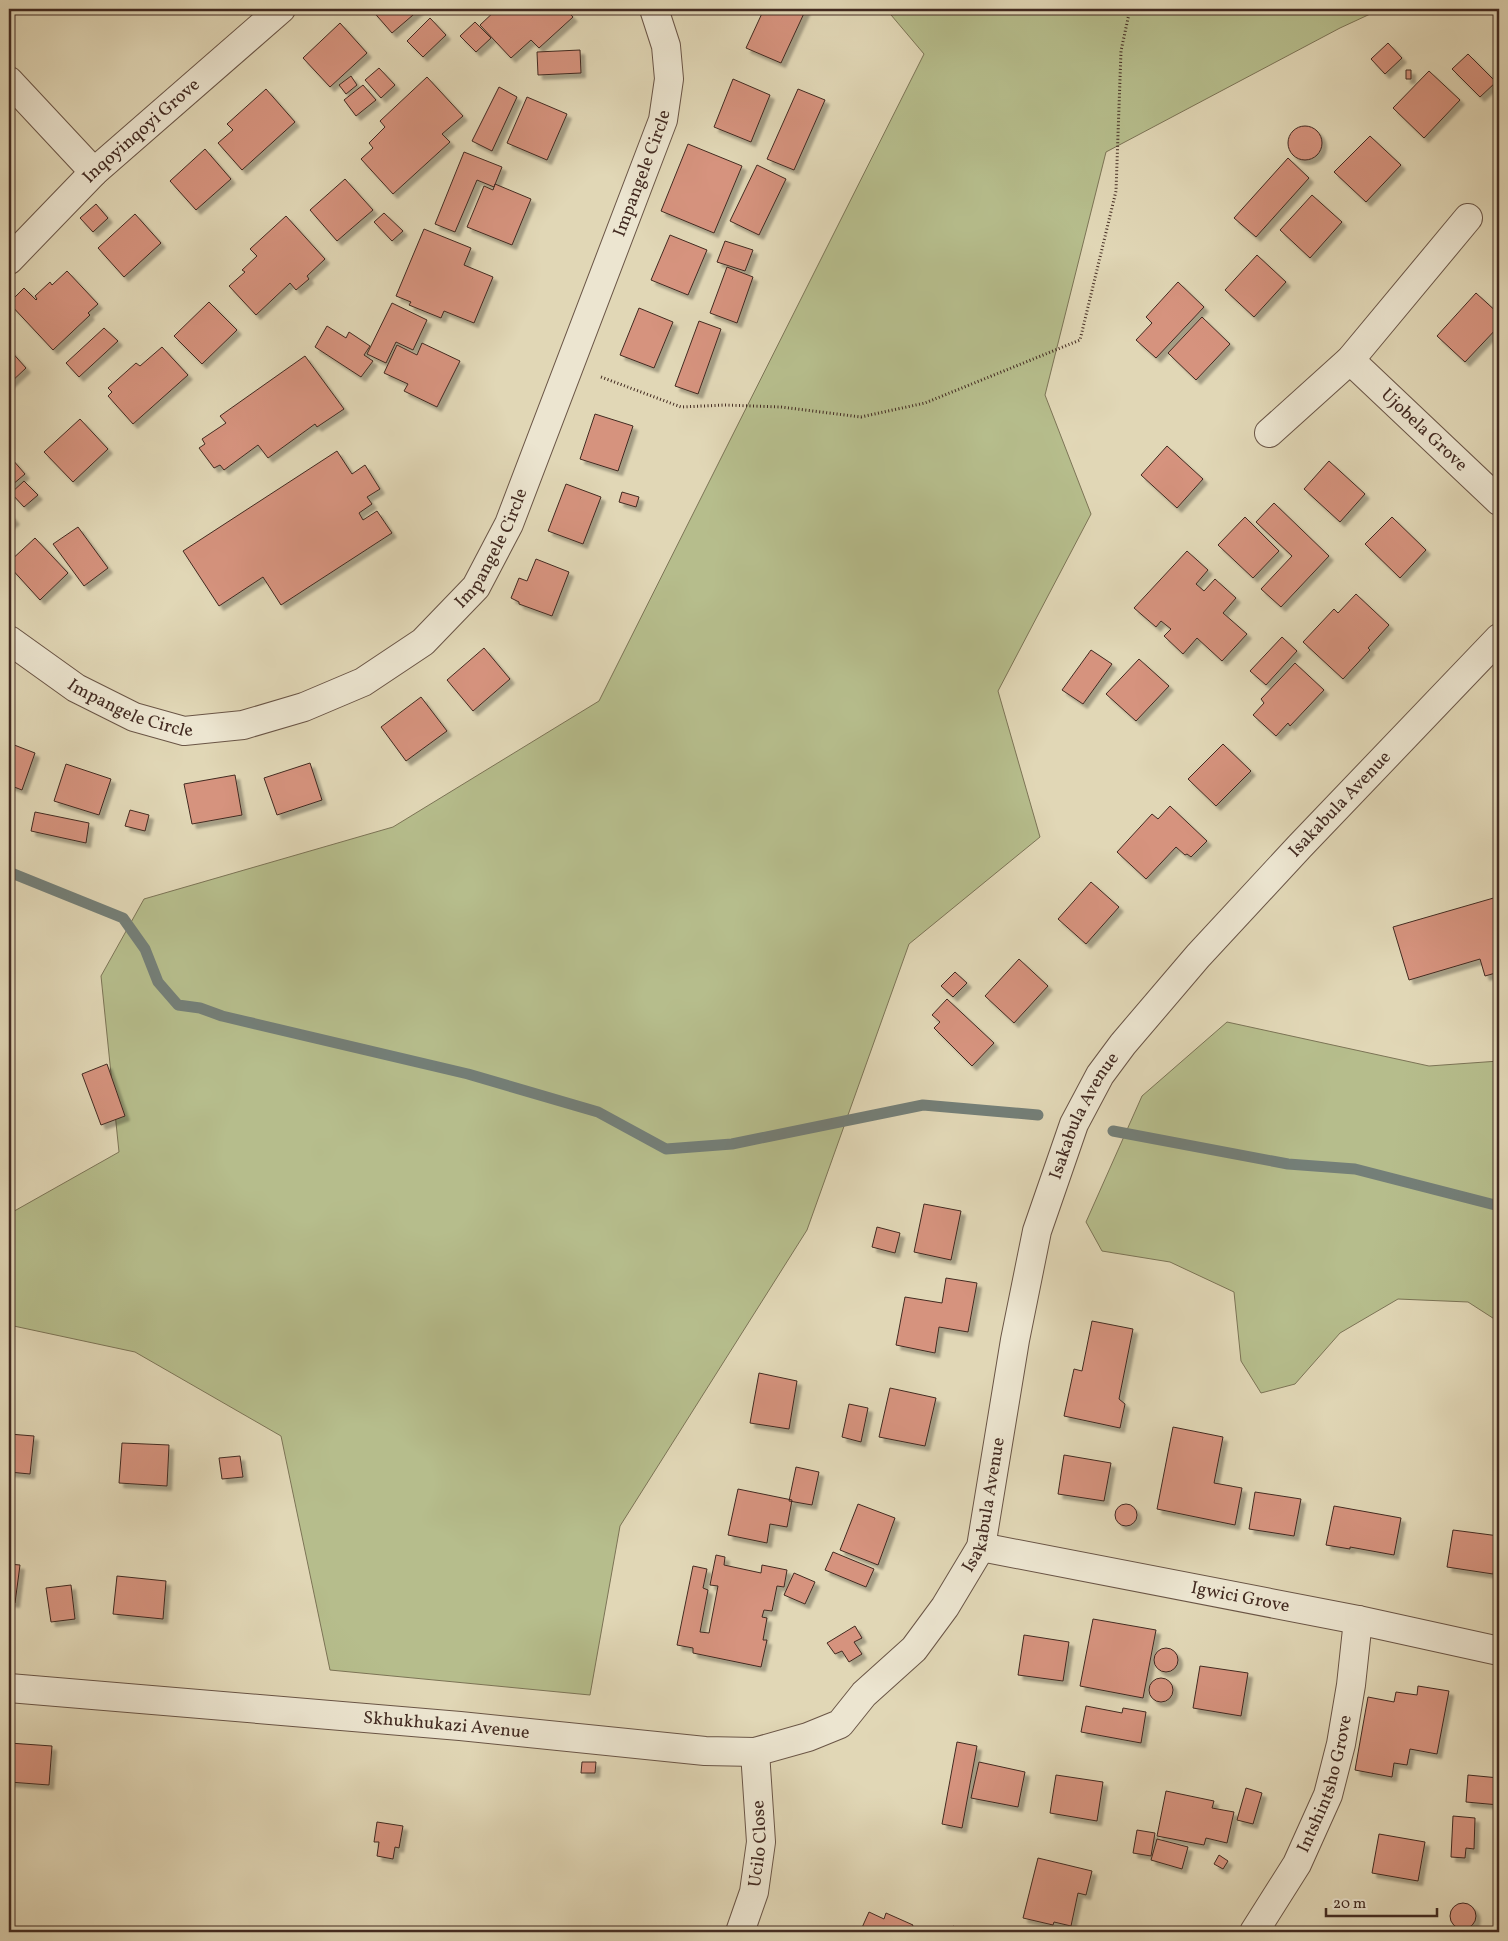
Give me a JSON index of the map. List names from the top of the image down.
{
  "streets": {
    "street": [
      "Inqoyinqoyi Grove",
      "Impangele Circle",
      "Ujobela Grove",
      "Isakabula Avenue",
      "Igwici Grove",
      "Skhukhukazi Avenue",
      "Intshintsho Grove",
      "Ucilo Close"
    ]
  },
  "crossings": [
    ["Isakabula Avenue", "Igwici Grove"],
    ["Isakabula Avenue", "Skhukhukazi Avenue"],
    ["Igwici Grove", "Intshintsho Grove"],
    ["Skhukhukazi Avenue", "Ucilo Close"]
  ],
  "scale_bar": "20 m"
}
